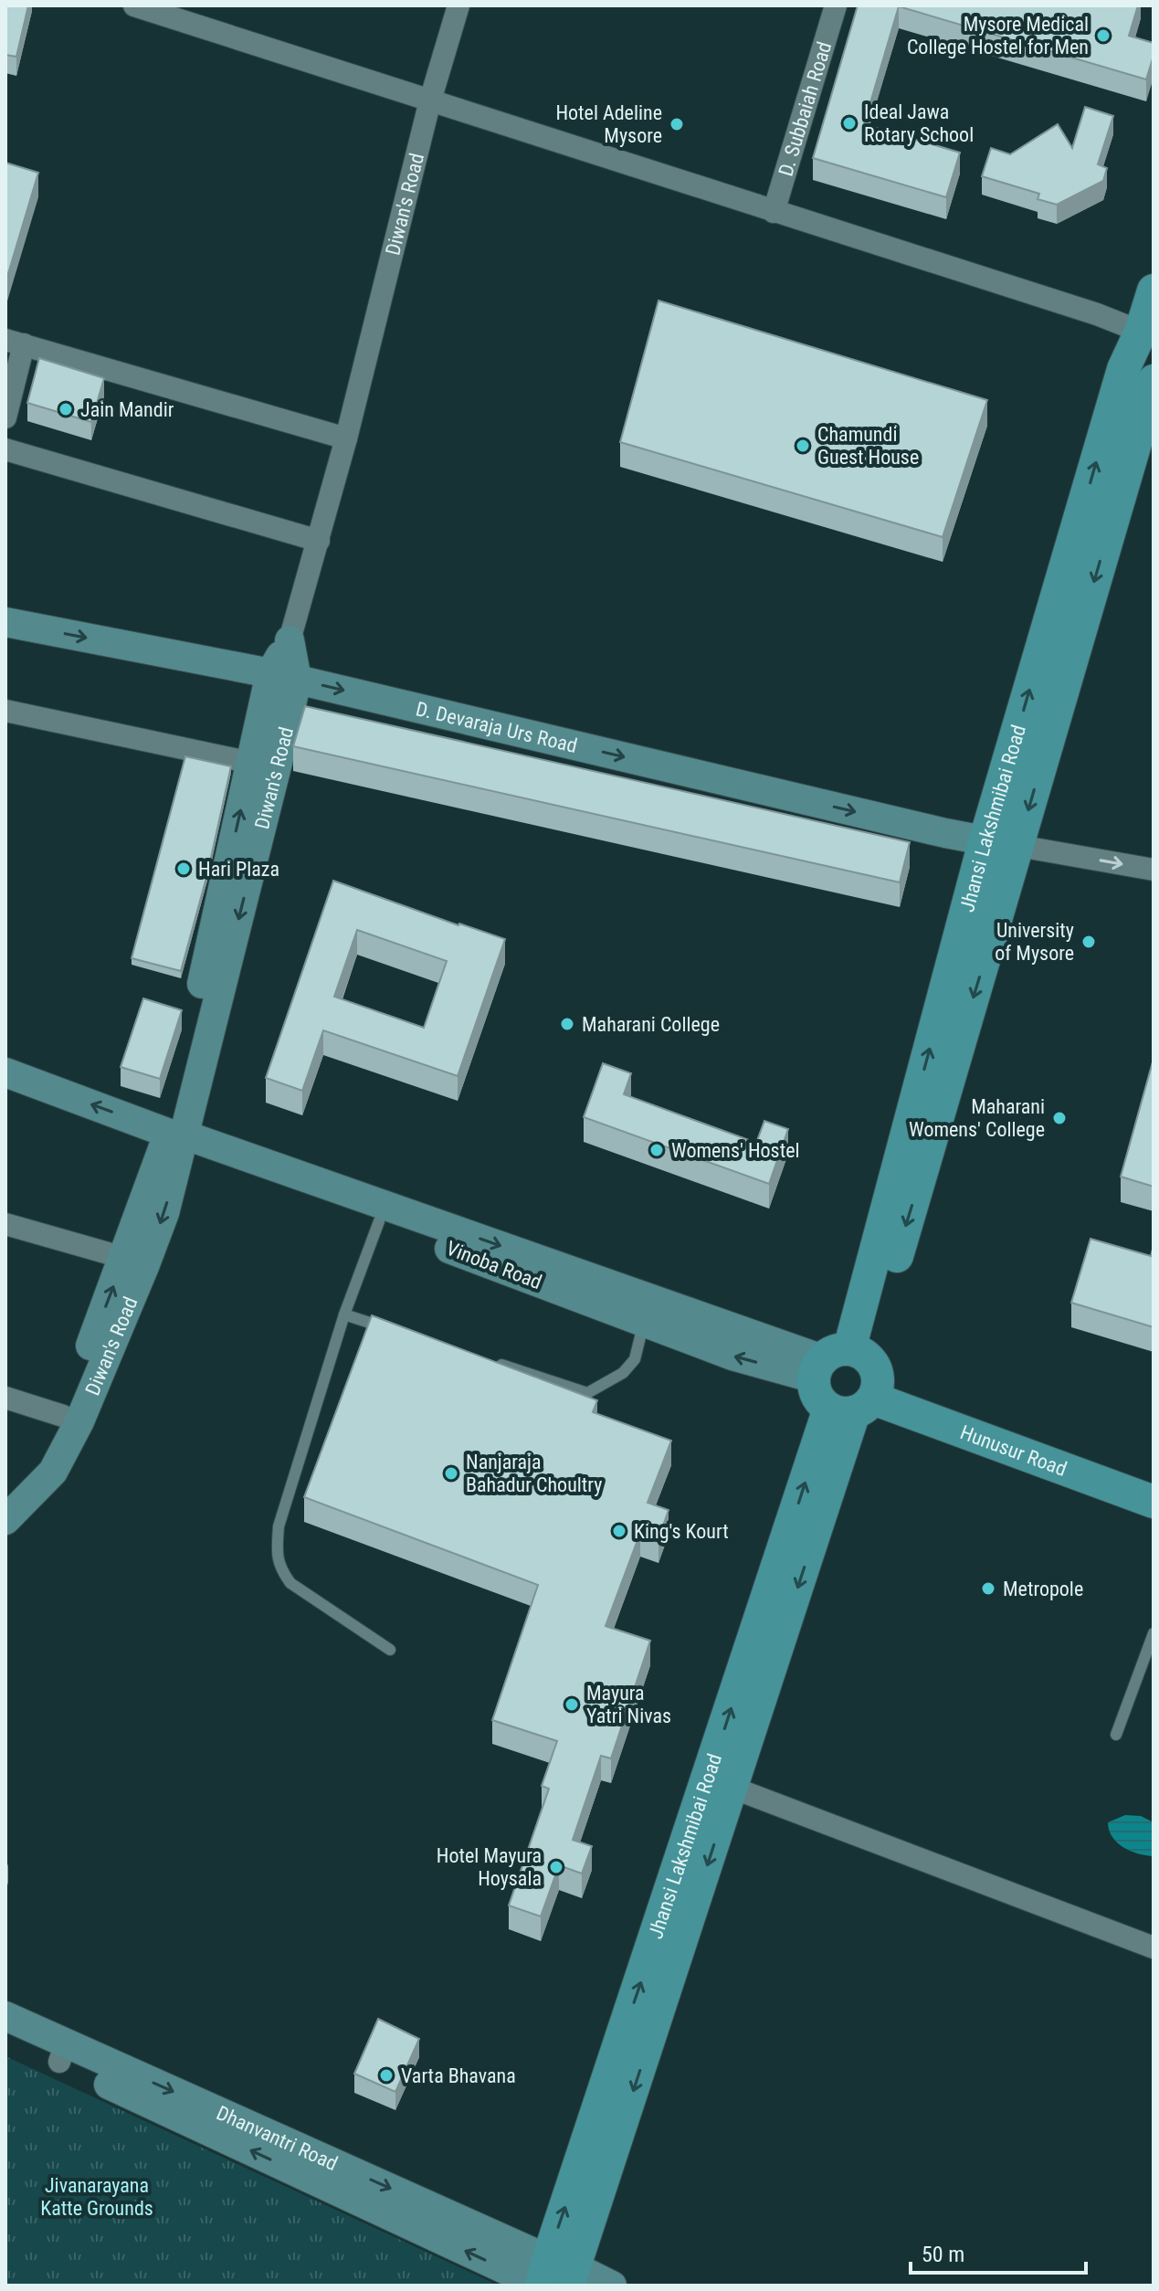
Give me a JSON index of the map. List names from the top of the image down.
{
  "streets": {
    "main road": ["Jhansi Lakshmibai Road", "Hunusur Road"],
    "street": [
      "D. Subbaiah Road",
      "Diwan's Road",
      "D. Devaraja Urs Road",
      "Vinoba Road",
      "Dhanvantri Road"
    ]
  },
  "crossings": [
    ["Diwan's Road", "D. Devaraja Urs Road"],
    ["Diwan's Road", "Vinoba Road"],
    ["D. Devaraja Urs Road", "Jhansi Lakshmibai Road"],
    ["Jhansi Lakshmibai Road", "Vinoba Road"],
    ["Jhansi Lakshmibai Road", "Hunusur Road"],
    ["Jhansi Lakshmibai Road", "Dhanvantri Road"],
    ["Vinoba Road", "Hunusur Road"]
  ],
  "parks": ["Jivanarayana Katte Grounds"],
  "places": [
    "Mysore Medical College Hostel for Men",
    "Ideal Jawa Rotary School",
    "Hotel Adeline Mysore",
    "Jain Mandir",
    "Chamundi Guest House",
    "Hari Plaza",
    "University of Mysore",
    "Maharani College",
    "Maharani Womens' College",
    "Womens' Hostel",
    "Nanjaraja Bahadur Choultry",
    "King's Kourt",
    "Metropole",
    "Mayura Yatri Nivas",
    "Hotel Mayura Hoysala",
    "Varta Bhavana"
  ],
  "scale_bar": "50 m"
}
